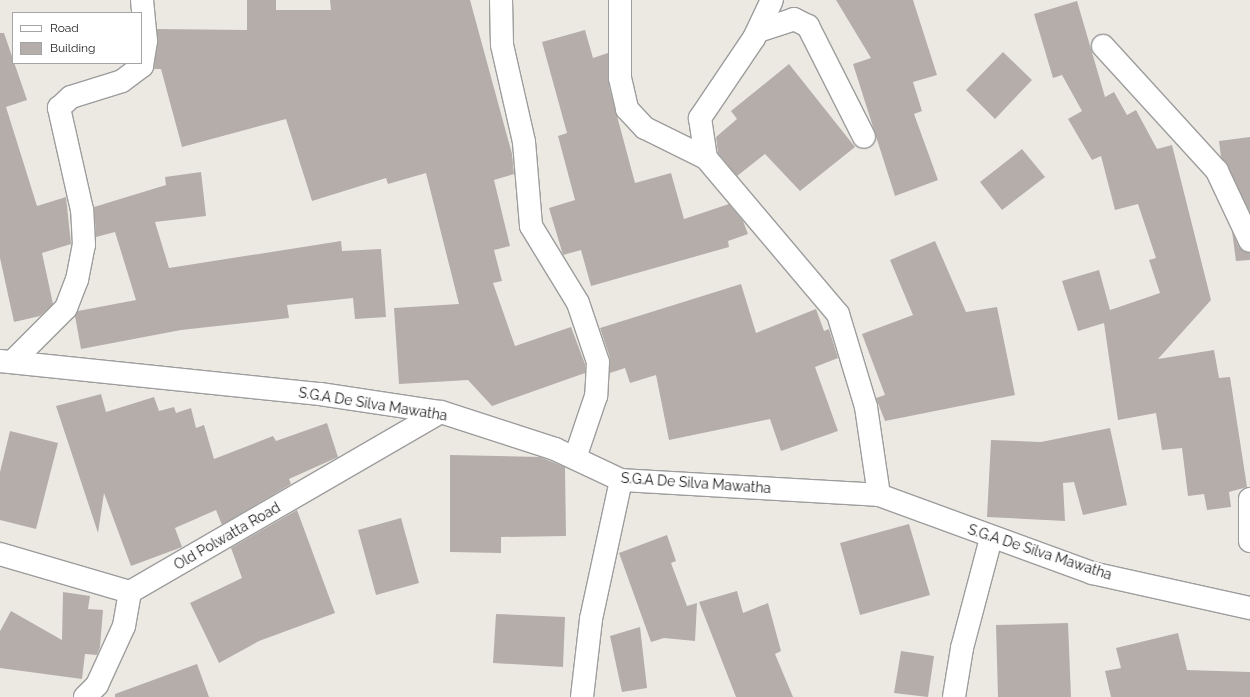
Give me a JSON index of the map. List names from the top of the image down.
{
  "streets": {
    "street": ["S.G.A De Silva Mawatha", "Old Polwatta Road"]
  },
  "crossings": [
    ["S.G.A De Silva Mawatha", "Old Polwatta Road"]
  ],
  "legend": ["Road", "Building"]
}
